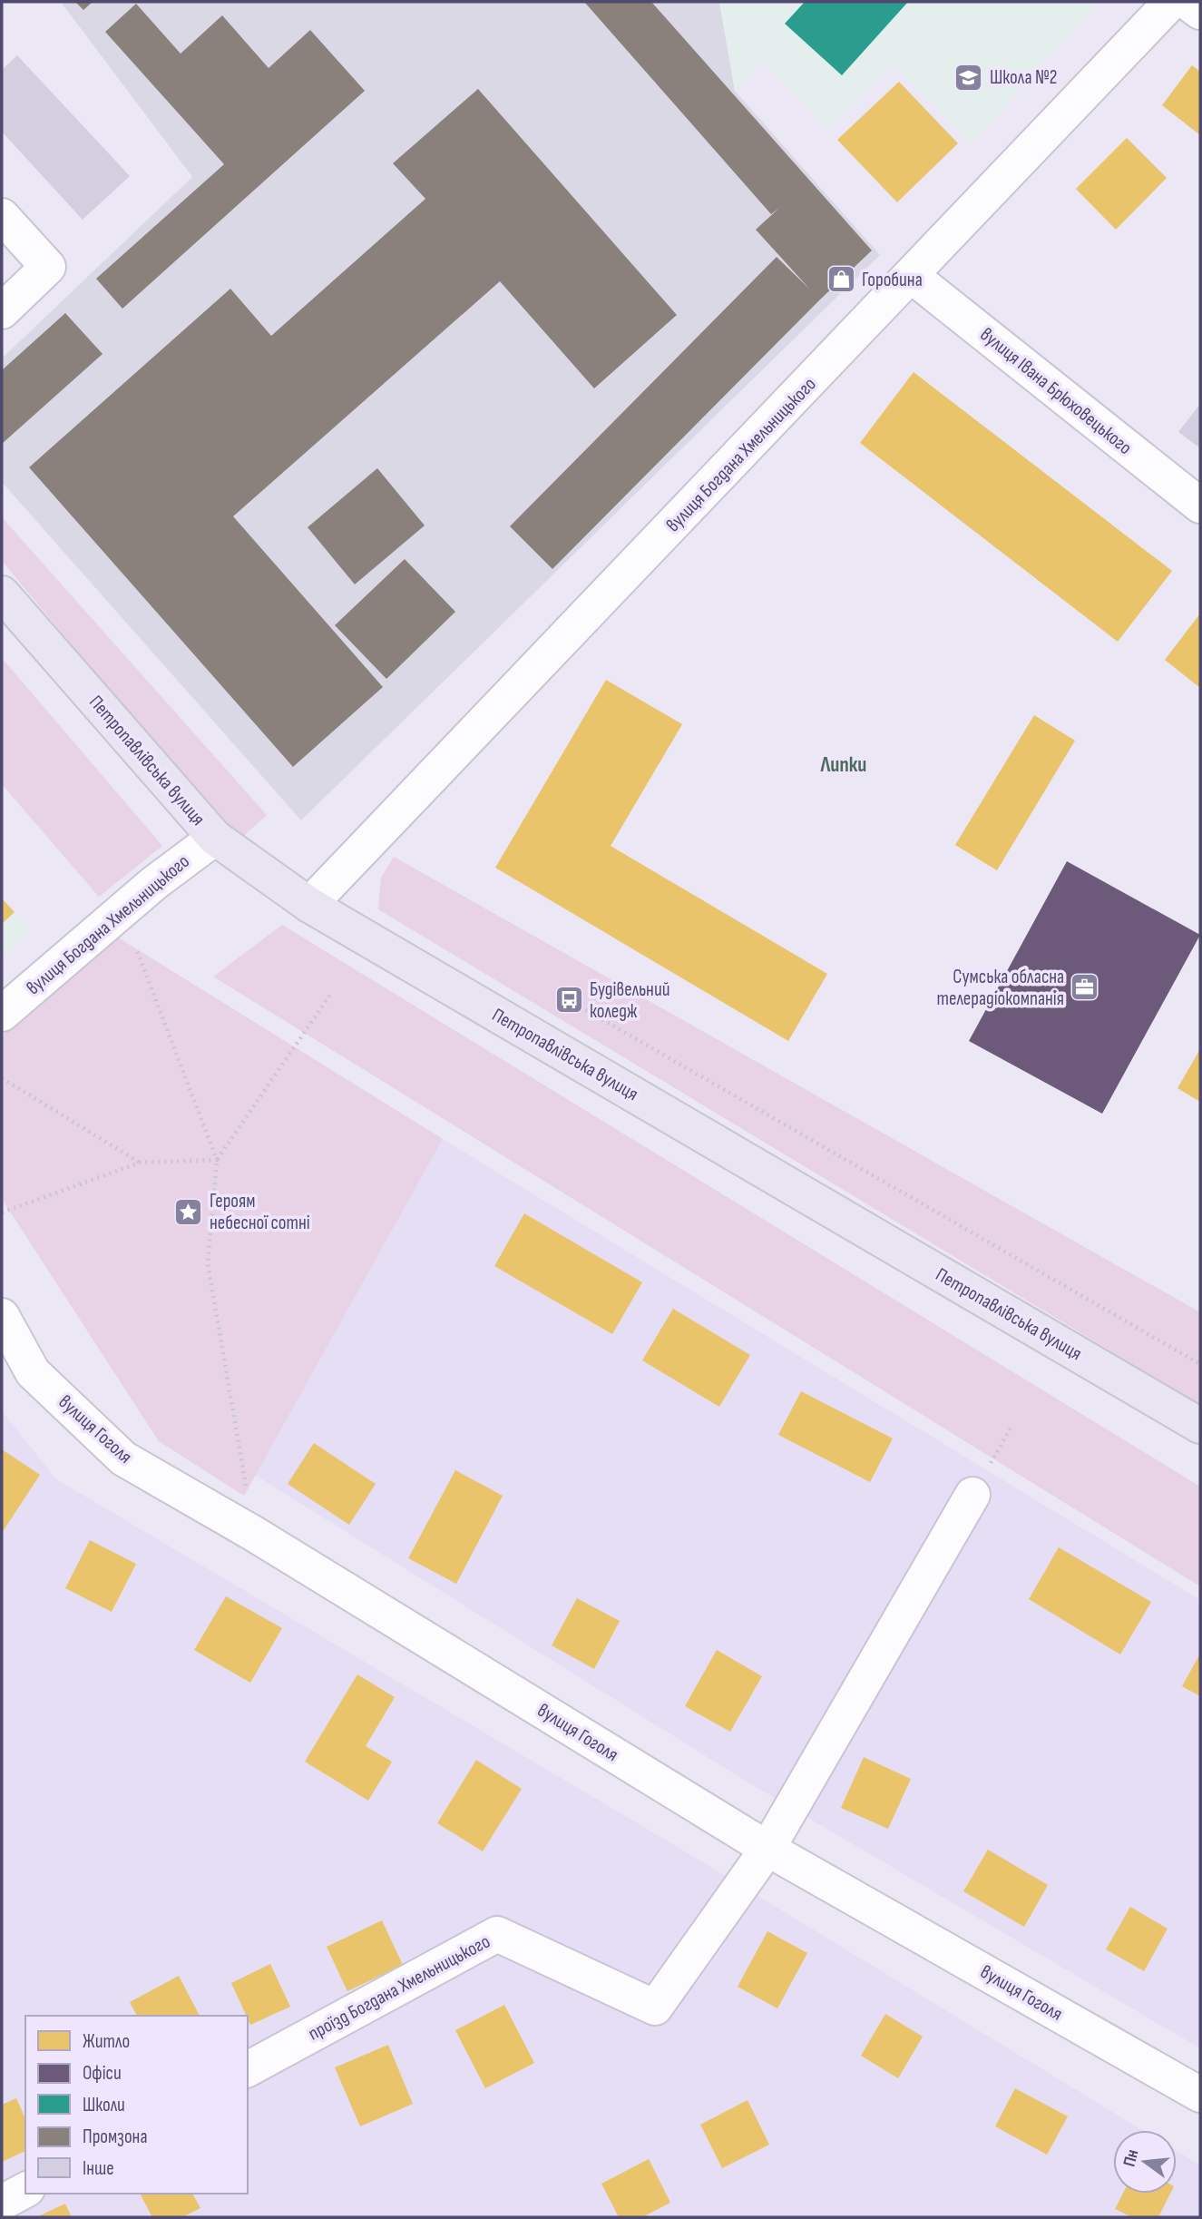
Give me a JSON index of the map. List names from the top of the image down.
{
  "streets": {
    "main road": ["Петропавлівська вулиця"],
    "street": [
      "вулиця Івана Брюховецького",
      "вулиця Богдана Хмельницького",
      "вулиця Гоголя",
      "проїзд Богдана Хмельницького"
    ]
  },
  "crossings": [
    ["вулиця Івана Брюховецького", "вулиця Богдана Хмельницького"],
    ["вулиця Богдана Хмельницького", "Петропавлівська вулиця"],
    ["вулиця Гоголя", "проїзд Богдана Хмельницького"]
  ],
  "districts": ["Липки"],
  "places": {
    "school or university": ["Школа №2"],
    "shop": ["Горобина"],
    "office": ["Сумська обласна телерадіокомпанія"],
    "bus stop": ["Будівельний коледж"],
    "place": ["Героям небесної сотні"]
  },
  "legend": [
    "Житло",
    "Офіси",
    "Школи",
    "Промзона",
    "Інше"
  ],
  "north": "left"
}
